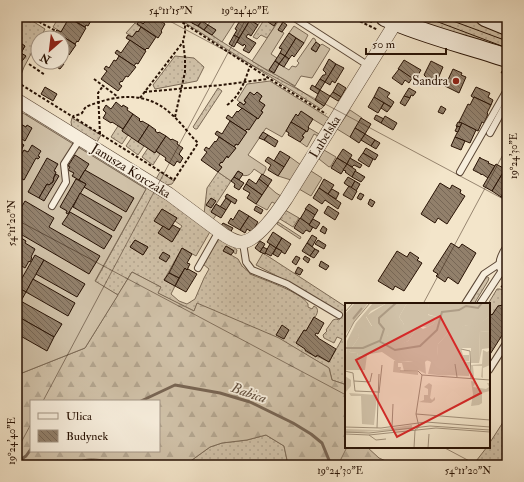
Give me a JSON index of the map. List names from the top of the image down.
{
  "streets": {
    "street": ["Lubelska", "Janusza Korczaka"]
  },
  "crossings": [
    ["Lubelska", "Janusza Korczaka"]
  ],
  "water": ["Babica"],
  "places": ["Sandra"],
  "legend": ["Ulica", "Budynek"],
  "scale_bar": "50 m",
  "north": "bottom left",
  "coordinates": [
    "54°11'15\"N",
    "19°24'40\"E",
    "19°24'30\"E",
    "54°11'20\"N"
  ]
}
